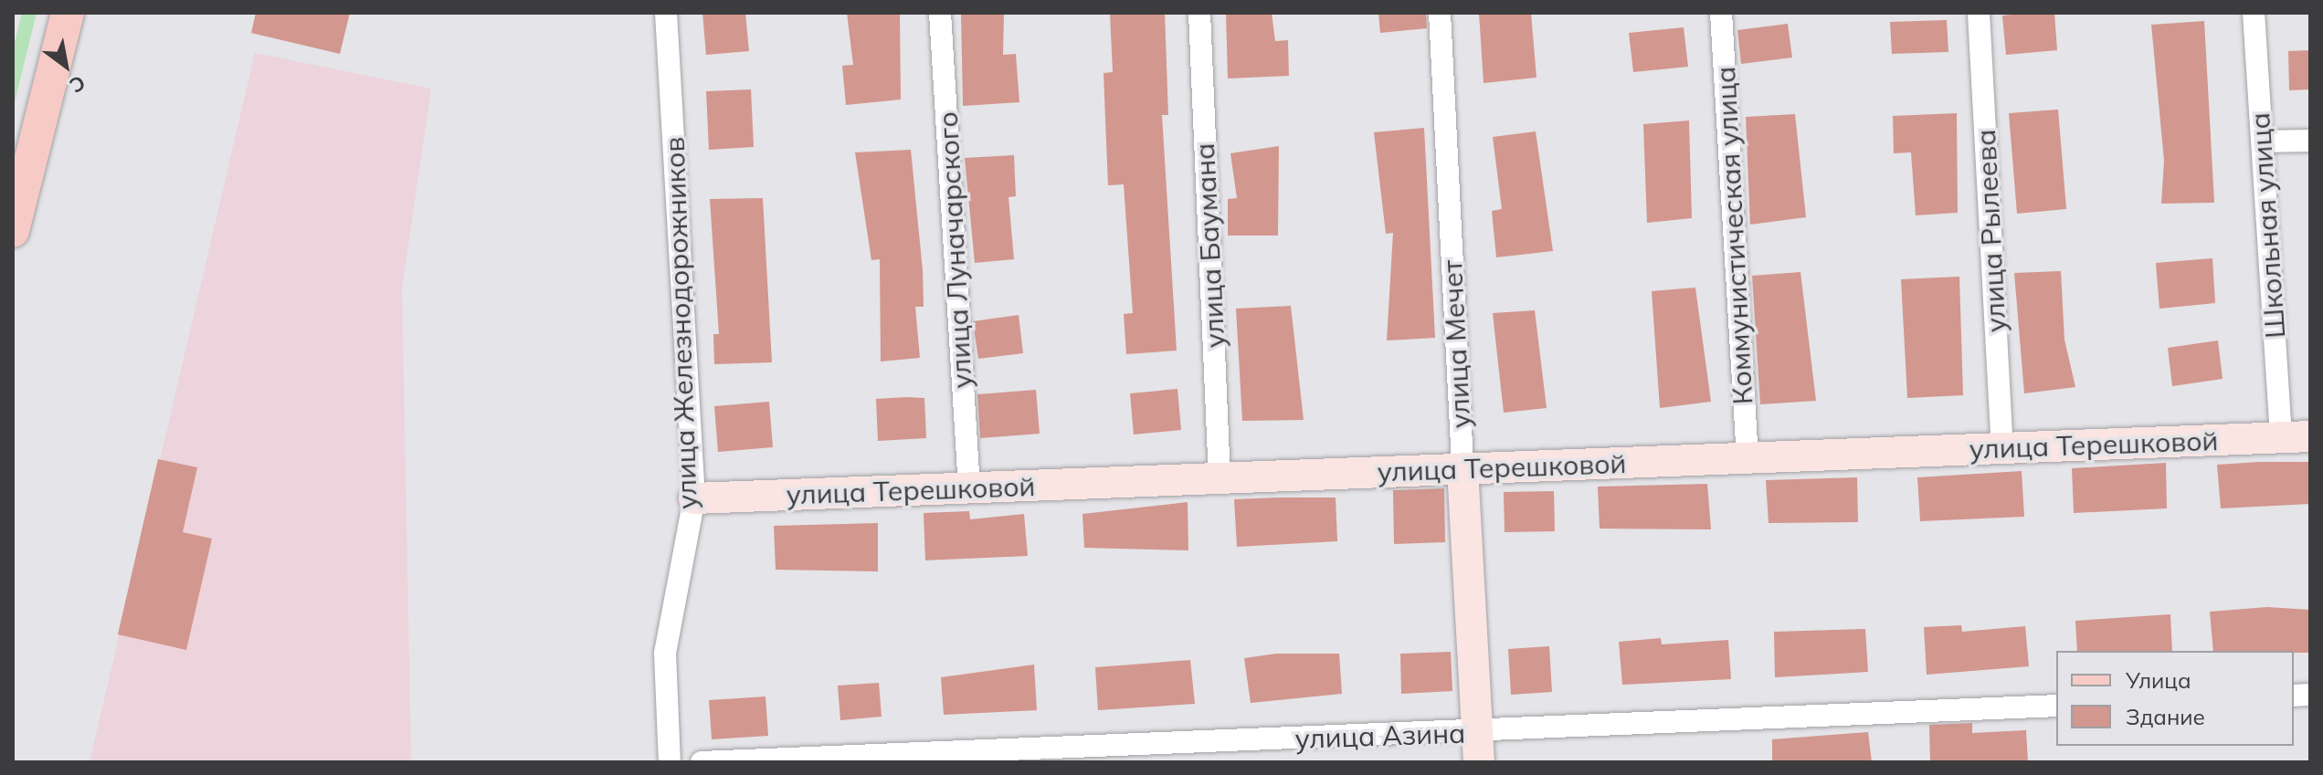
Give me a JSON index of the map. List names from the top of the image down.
{
  "streets": {
    "street": [
      "Школьная улица",
      "улица Рылеева",
      "Коммунистическая улица",
      "улица Баумана",
      "улица Луначарского",
      "улица Железнодорожников",
      "улица Мечет",
      "улица Терешковой",
      "улица Азина"
    ]
  },
  "crossings": [
    ["Школьная улица", "улица Терешковой"],
    ["улица Рылеева", "улица Терешковой"],
    ["Коммунистическая улица", "улица Терешковой"],
    ["улица Баумана", "улица Терешковой"],
    ["улица Луначарского", "улица Терешковой"],
    ["улица Железнодорожников", "улица Терешковой"],
    ["улица Мечет", "улица Терешковой"],
    ["улица Мечет", "улица Азина"]
  ],
  "legend": ["Улица", "Здание"],
  "north": "bottom right"
}
